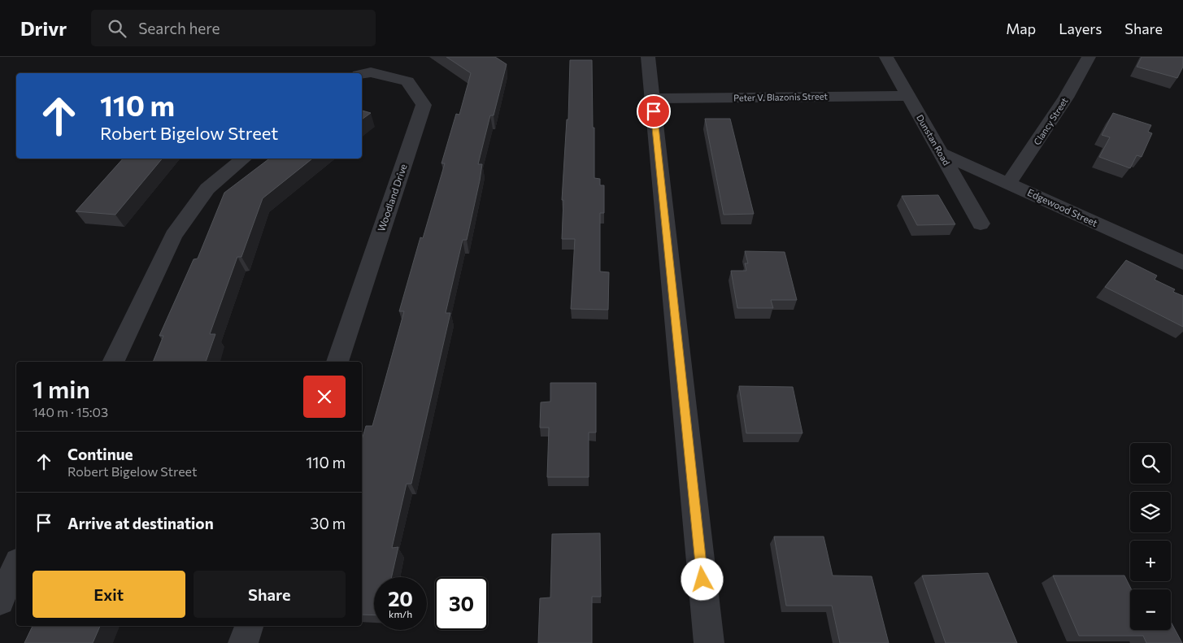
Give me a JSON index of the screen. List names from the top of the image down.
{
  "streets": {
    "street": [
      "Peter V. Blazonis Street",
      "Clancy Street",
      "Dunstan Road",
      "Woodland Drive",
      "Edgewood Street"
    ]
  },
  "crossings": [
    ["Peter V. Blazonis Street", "Dunstan Road"],
    ["Clancy Street", "Edgewood Street"],
    ["Dunstan Road", "Edgewood Street"]
  ],
  "page": {
    "header": "Drivr",
    "search": "Search here",
    "nav": ["Map", "Layers", "Share"],
    "turn": ["110 m", "Robert Bigelow Street"],
    "heading": ["1 min", "140 m · 15:03"],
    "list": [
      {
        "name": "Continue",
        "note": "Robert Bigelow Street",
        "value": "110 m"
      },
      {
        "name": "Arrive at destination",
        "value": "30 m"
      }
    ],
    "map_buttons": ["+", "−"],
    "buttons": ["Exit", "Share"],
    "speed": "20 km/h",
    "limit": "30"
  }
}
